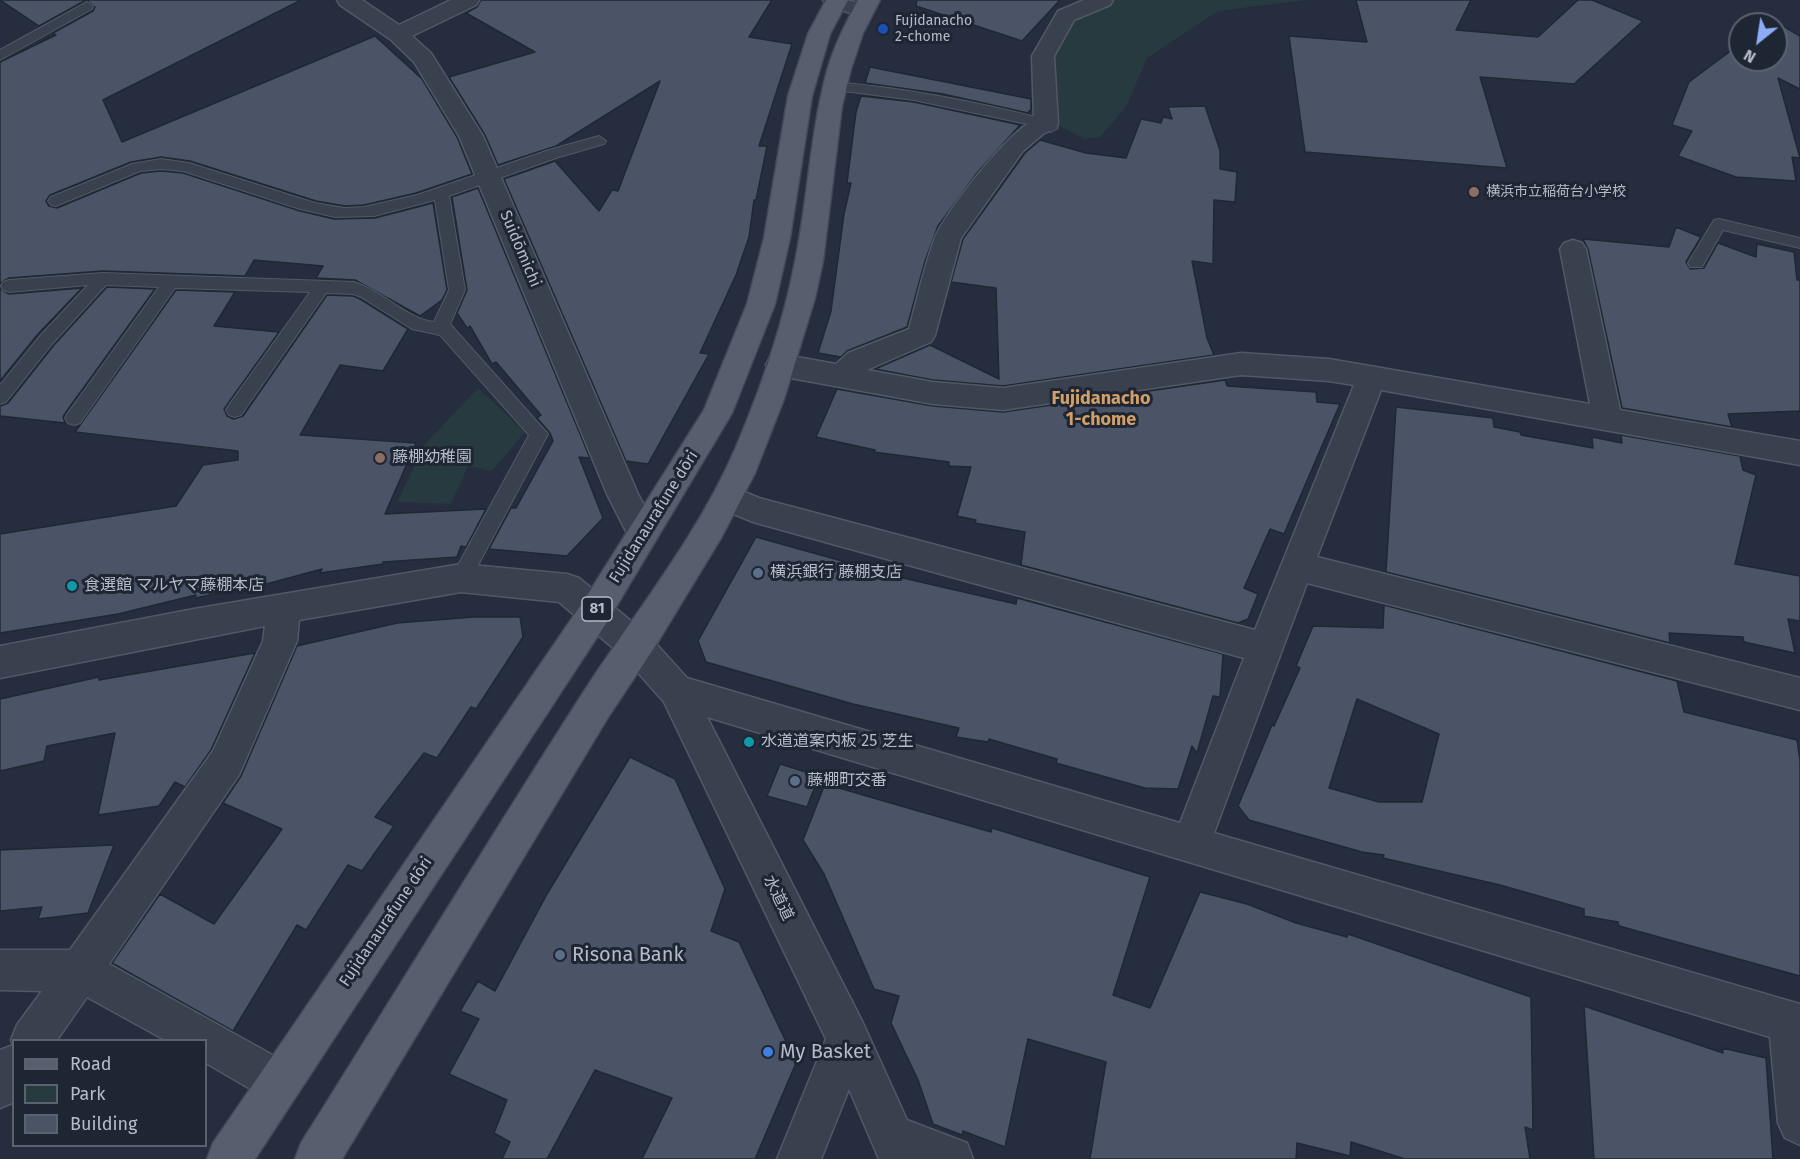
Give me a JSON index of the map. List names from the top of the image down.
{
  "streets": {
    "main road": ["Fujidanaurafune dōri", "81"],
    "street": ["Suidōmichi", "水道道"]
  },
  "crossings": [
    ["Suidōmichi", "Fujidanaurafune dōri"],
    ["Fujidanaurafune dōri", "水道道"]
  ],
  "districts": ["Fujidanacho 1-chome"],
  "places": [
    "Fujidanacho 2-chome",
    "横浜市立稲荷台小学校",
    "藤棚幼稚園",
    "横浜銀行 藤棚支店",
    "食選館 マルヤマ藤棚本店",
    "水道道案内板 25 芝生",
    "藤棚町交番",
    "Risona Bank",
    "My Basket"
  ],
  "legend": ["Road", "Park", "Building"],
  "north": "bottom left"
}
